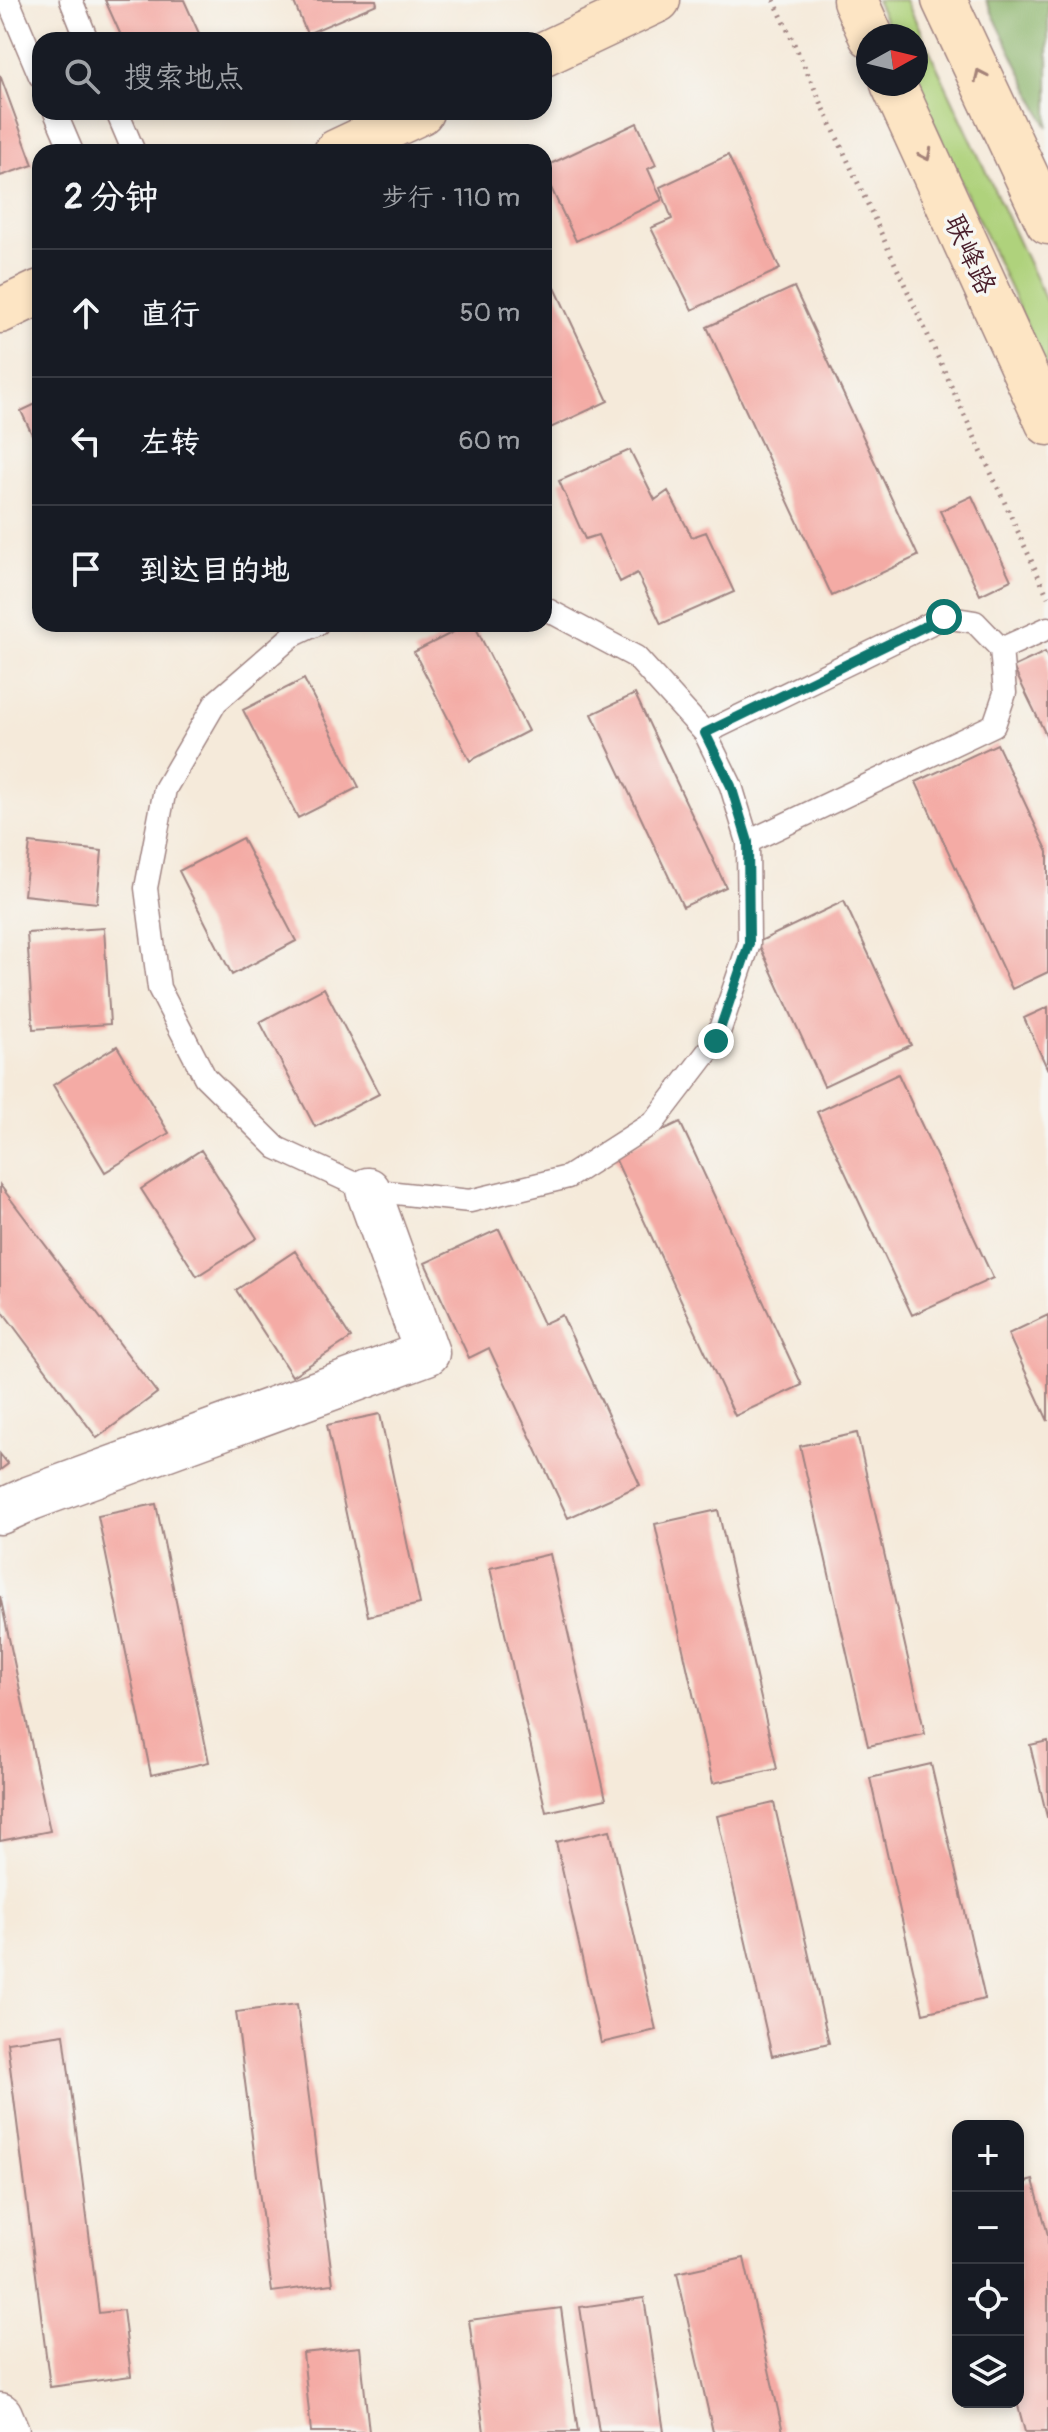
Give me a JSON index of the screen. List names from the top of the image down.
{
  "streets": {
    "main road": ["联峰路"]
  },
  "north": "right",
  "page": {
    "search": "搜索地点",
    "heading": ["2 分钟", "步行 · 110 m"],
    "list": [
      ["直行", "50 m"],
      ["左转", "60 m"],
      "到达目的地"
    ],
    "map_buttons": ["+", "−"]
  }
}
